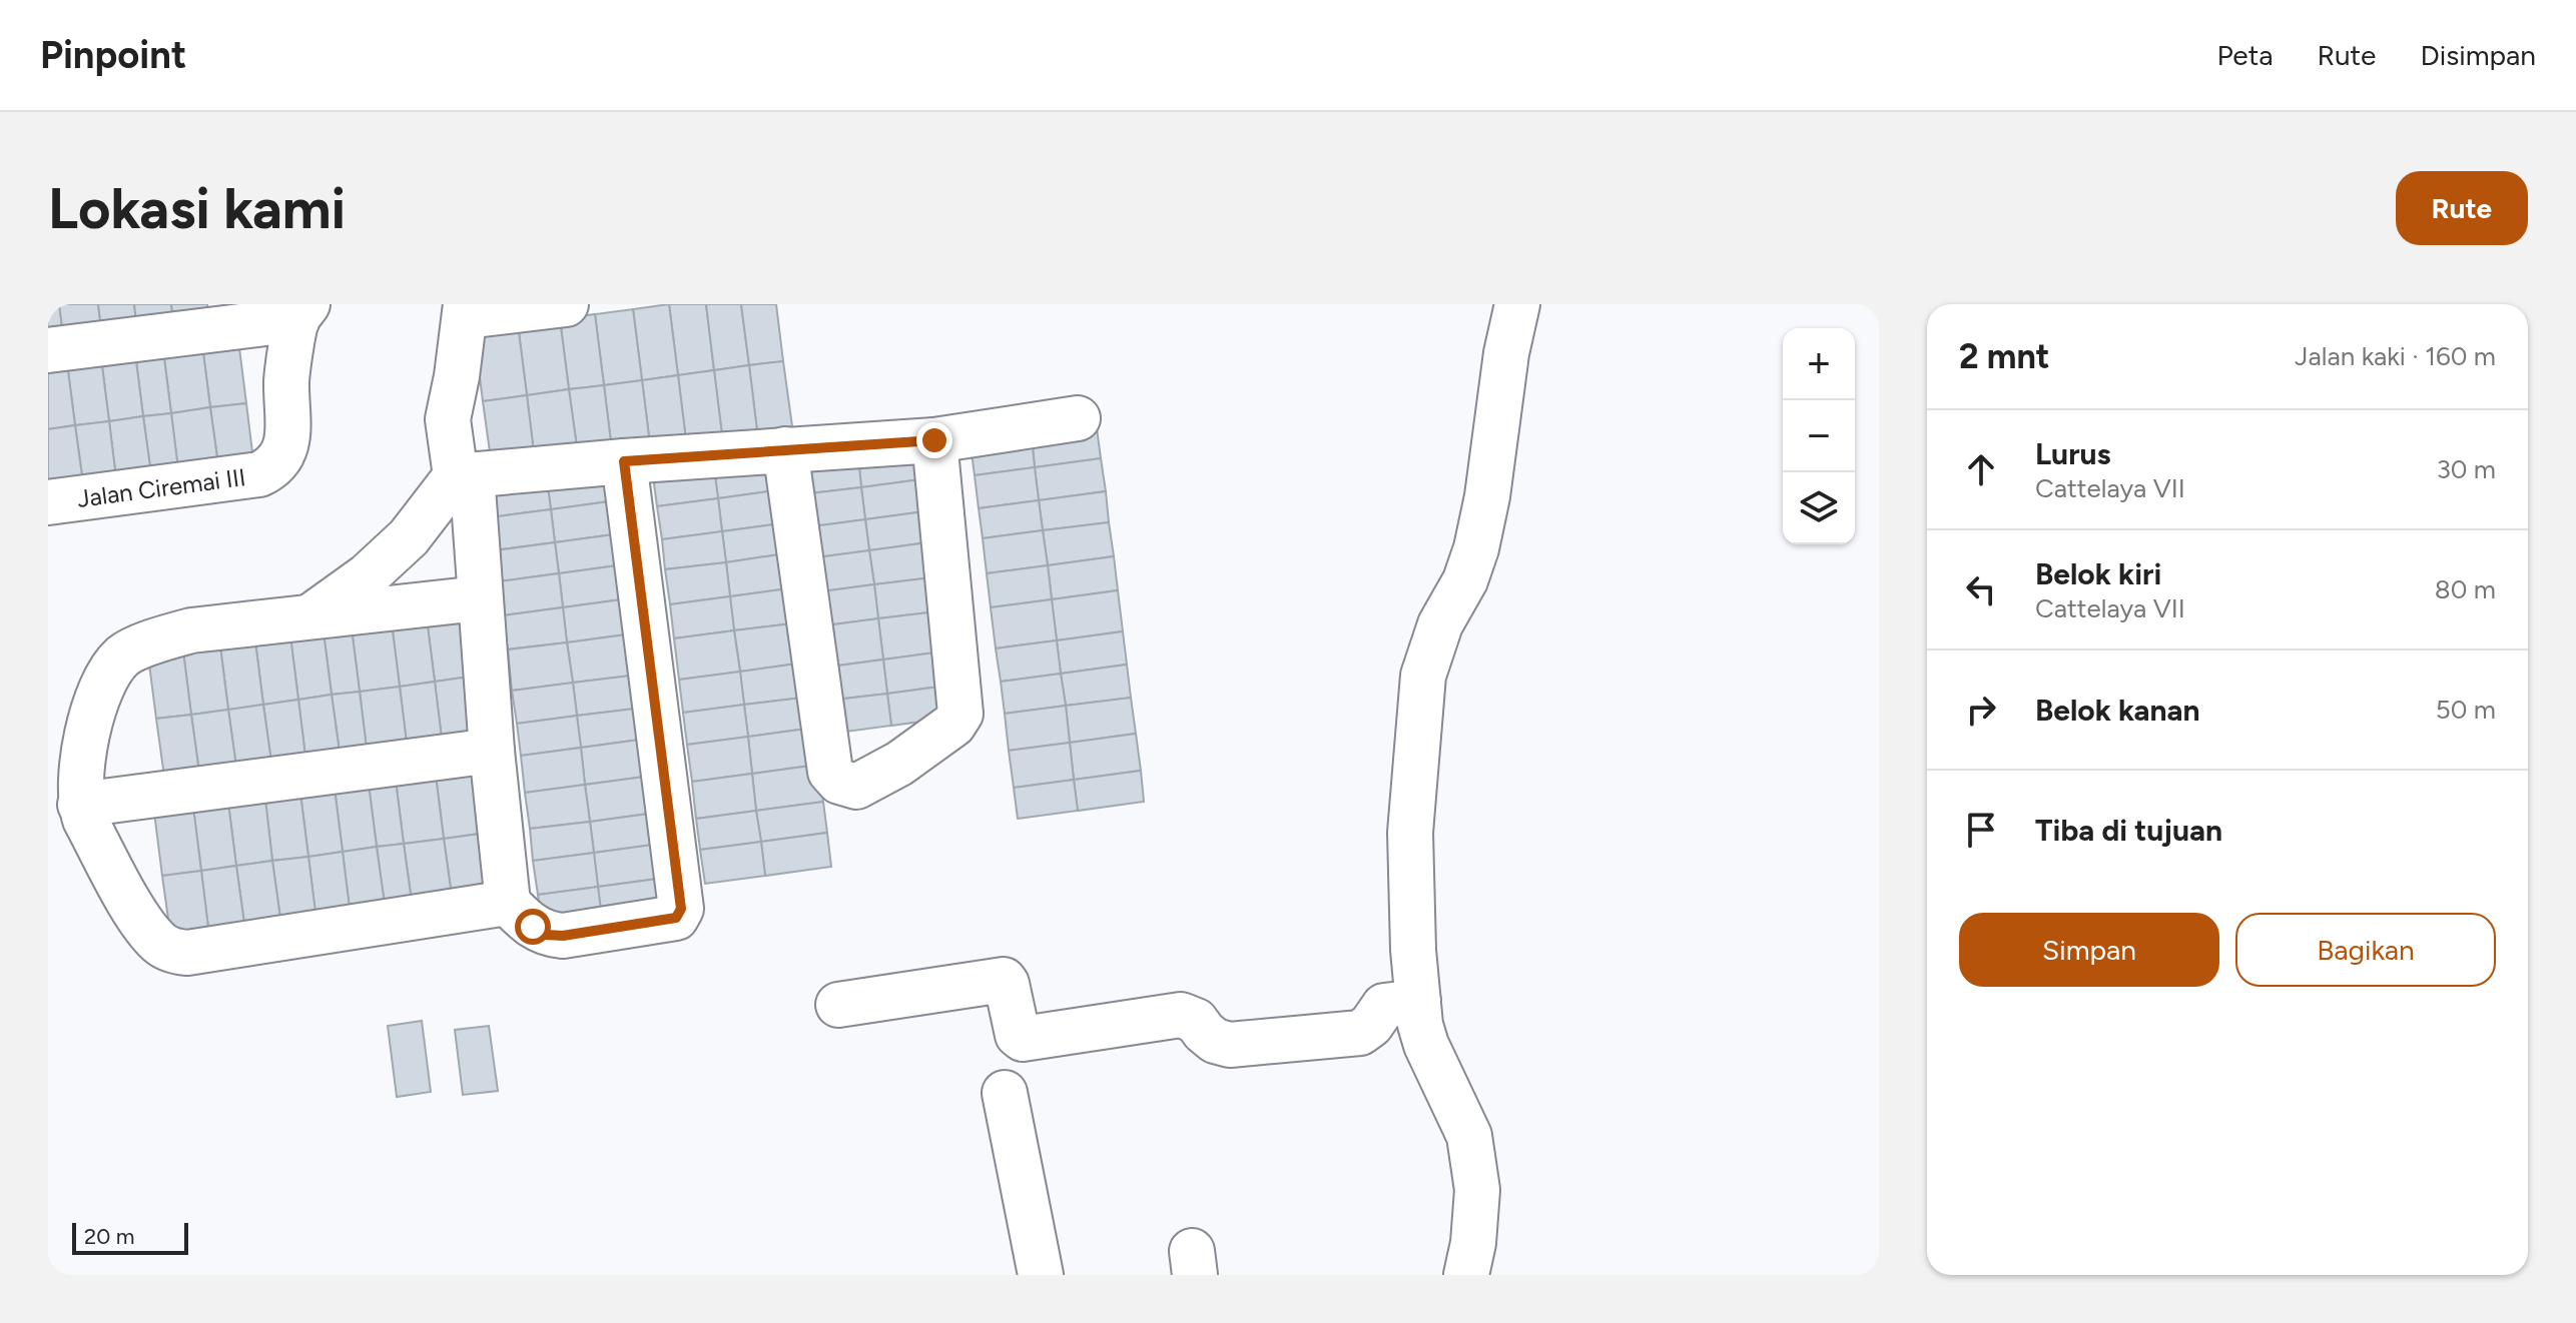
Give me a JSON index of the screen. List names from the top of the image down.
{
  "streets": {
    "street": ["Jalan Ciremai III"]
  },
  "scale_bar": "20 m",
  "page": {
    "header": "Pinpoint",
    "nav": ["Peta", "Rute", "Disimpan"],
    "buttons": [
      "Rute",
      ["Simpan", "Bagikan"]
    ],
    "title": "Lokasi kami",
    "heading": ["2 mnt", "Jalan kaki · 160 m"],
    "map_buttons": ["+", "−"],
    "list": [
      ["Lurus", "Cattelaya VII", "30 m"],
      ["Belok kiri", "Cattelaya VII", "80 m"],
      ["Belok kanan", "50 m"],
      "Tiba di tujuan"
    ],
    "scale": "20 m"
  }
}
